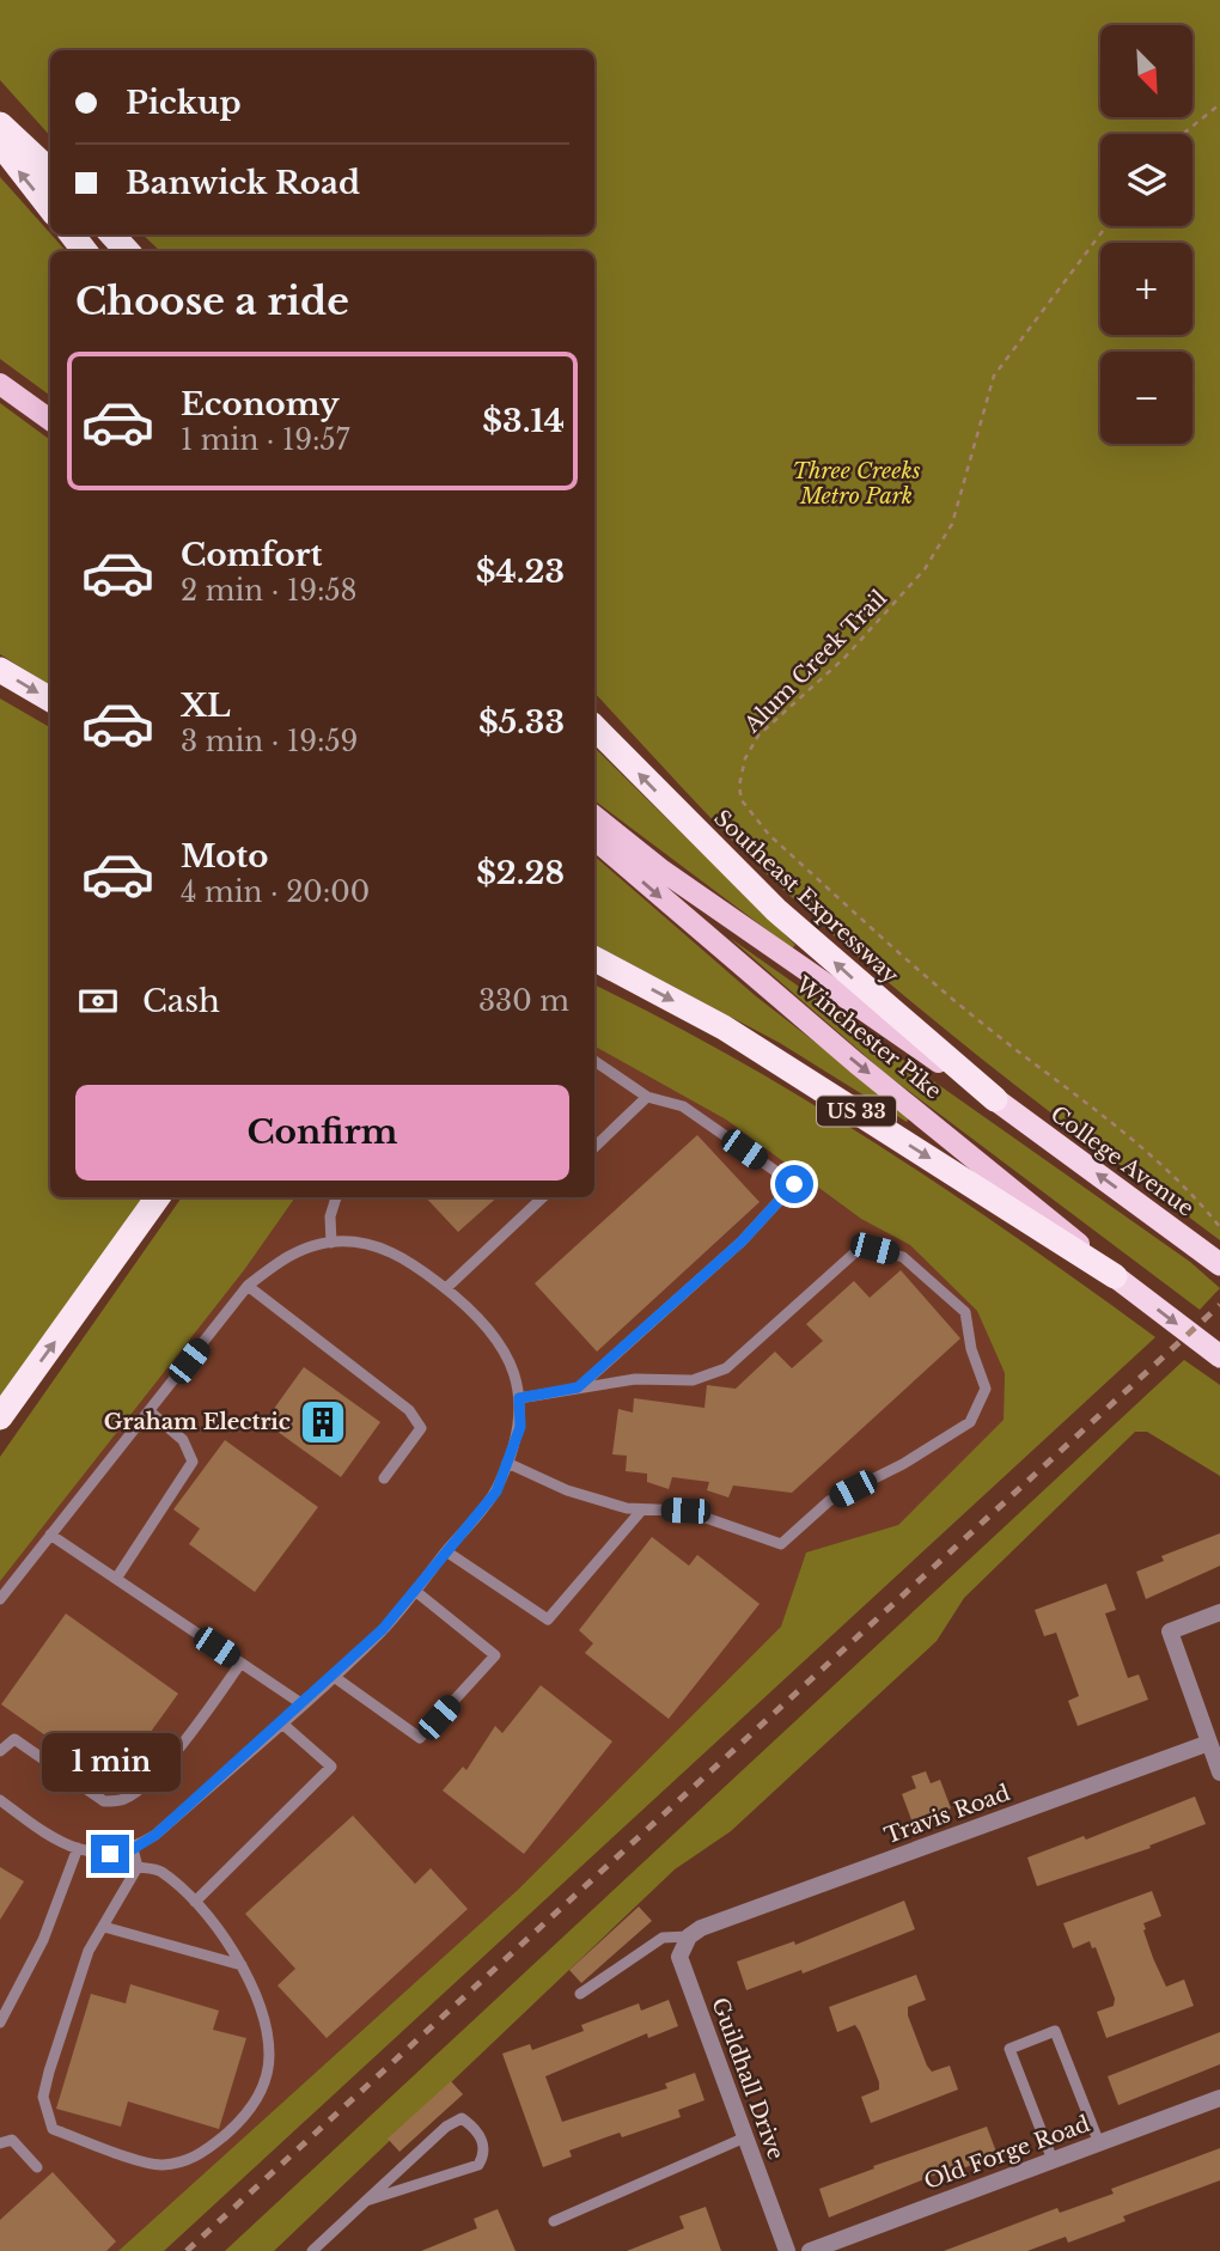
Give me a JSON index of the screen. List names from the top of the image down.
{
  "streets": {
    "highway": ["Southeast Expressway", "US 33", "College Avenue"],
    "main road": ["Winchester Pike"],
    "street": ["Travis Road", "Guildhall Drive", "Old Forge Road"],
    "path": ["Alum Creek Trail"]
  },
  "crossings": [
    ["Southeast Expressway", "Winchester Pike"],
    ["Southeast Expressway", "College Avenue"],
    ["Winchester Pike", "US 33"],
    ["Winchester Pike", "College Avenue"],
    ["Travis Road", "Guildhall Drive"]
  ],
  "parks": ["Three Creeks Metro Park"],
  "places": {
    "building": ["Graham Electric"]
  },
  "north": "bottom right",
  "page": {
    "map_buttons": ["+", "−"],
    "banner": ["Pickup", "Banwick Road"],
    "heading": "Choose a ride",
    "list": [
      {
        "name": "Economy",
        "note": "1 min · 19:57",
        "value": "$3.14"
      },
      {
        "name": "Comfort",
        "note": "2 min · 19:58",
        "value": "$4.23"
      },
      {
        "name": "XL",
        "note": "3 min · 19:59",
        "value": "$5.33"
      },
      {
        "name": "Moto",
        "note": "4 min · 20:00",
        "value": "$2.28"
      }
    ],
    "pay": ["Cash", "330 m"],
    "buttons": "Confirm",
    "bubble": "1 min"
  }
}
